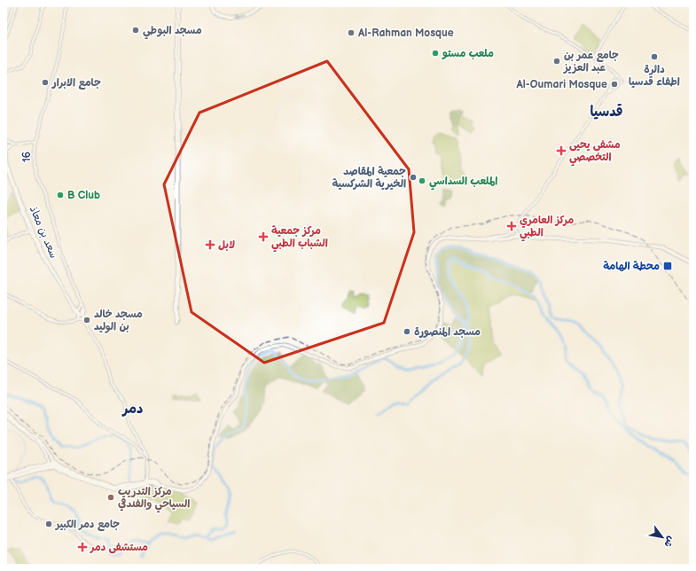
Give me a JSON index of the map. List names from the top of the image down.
{
  "streets": {
    "street": ["16", "سعد بن معاذ"]
  },
  "crossings": [
    ["16", "سعد بن معاذ"]
  ],
  "districts": ["قدسيا", "دمر"],
  "places": {
    "other": [
      "مسجد البوطي",
      "Al-Rahman Mosque",
      "ملعب مستو",
      "دائرة اطفاء قدسيا",
      "جامع عمر بن عبد العزيز",
      "جامع الابرار",
      "Al-Oumari Mosque",
      "جمعية المقاصد الخيرية الشركسية",
      "الملعب السداسي",
      "B Club",
      "مسجد خالد بن الوليد",
      "مسجد المنصورة",
      "مركز التدريب السياحي والفندقي",
      "جامع دمر الكبير"
    ],
    "health": [
      "مشفى يحيى التخصصي",
      "مركز العامري الطبي",
      "مركز جمعية الشباب الطبي",
      "لابل",
      "مستشفى دمر"
    ],
    "transit": ["محطة الهامة"]
  },
  "north": "bottom right"
}
